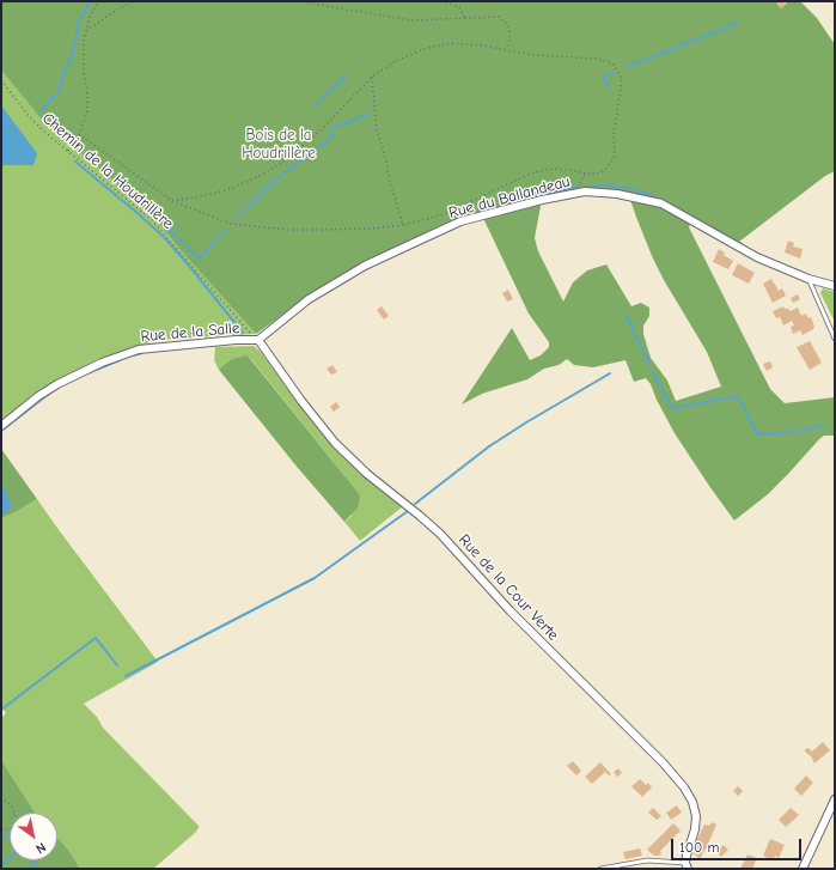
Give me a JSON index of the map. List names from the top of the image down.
{
  "streets": {
    "street": ["Rue du Ballandeau", "Rue de la Salle", "Rue de la Cour Verte"],
    "path": ["Chemin de la Houdrillère"]
  },
  "crossings": [
    ["Chemin de la Houdrillère", "Rue du Ballandeau"],
    ["Chemin de la Houdrillère", "Rue de la Salle"],
    ["Chemin de la Houdrillère", "Rue de la Cour Verte"],
    ["Rue du Ballandeau", "Rue de la Salle"],
    ["Rue du Ballandeau", "Rue de la Cour Verte"],
    ["Rue de la Salle", "Rue de la Cour Verte"]
  ],
  "parks": ["Bois de la Houdrillère"],
  "scale_bar": "100 m",
  "north": "bottom right"
}
